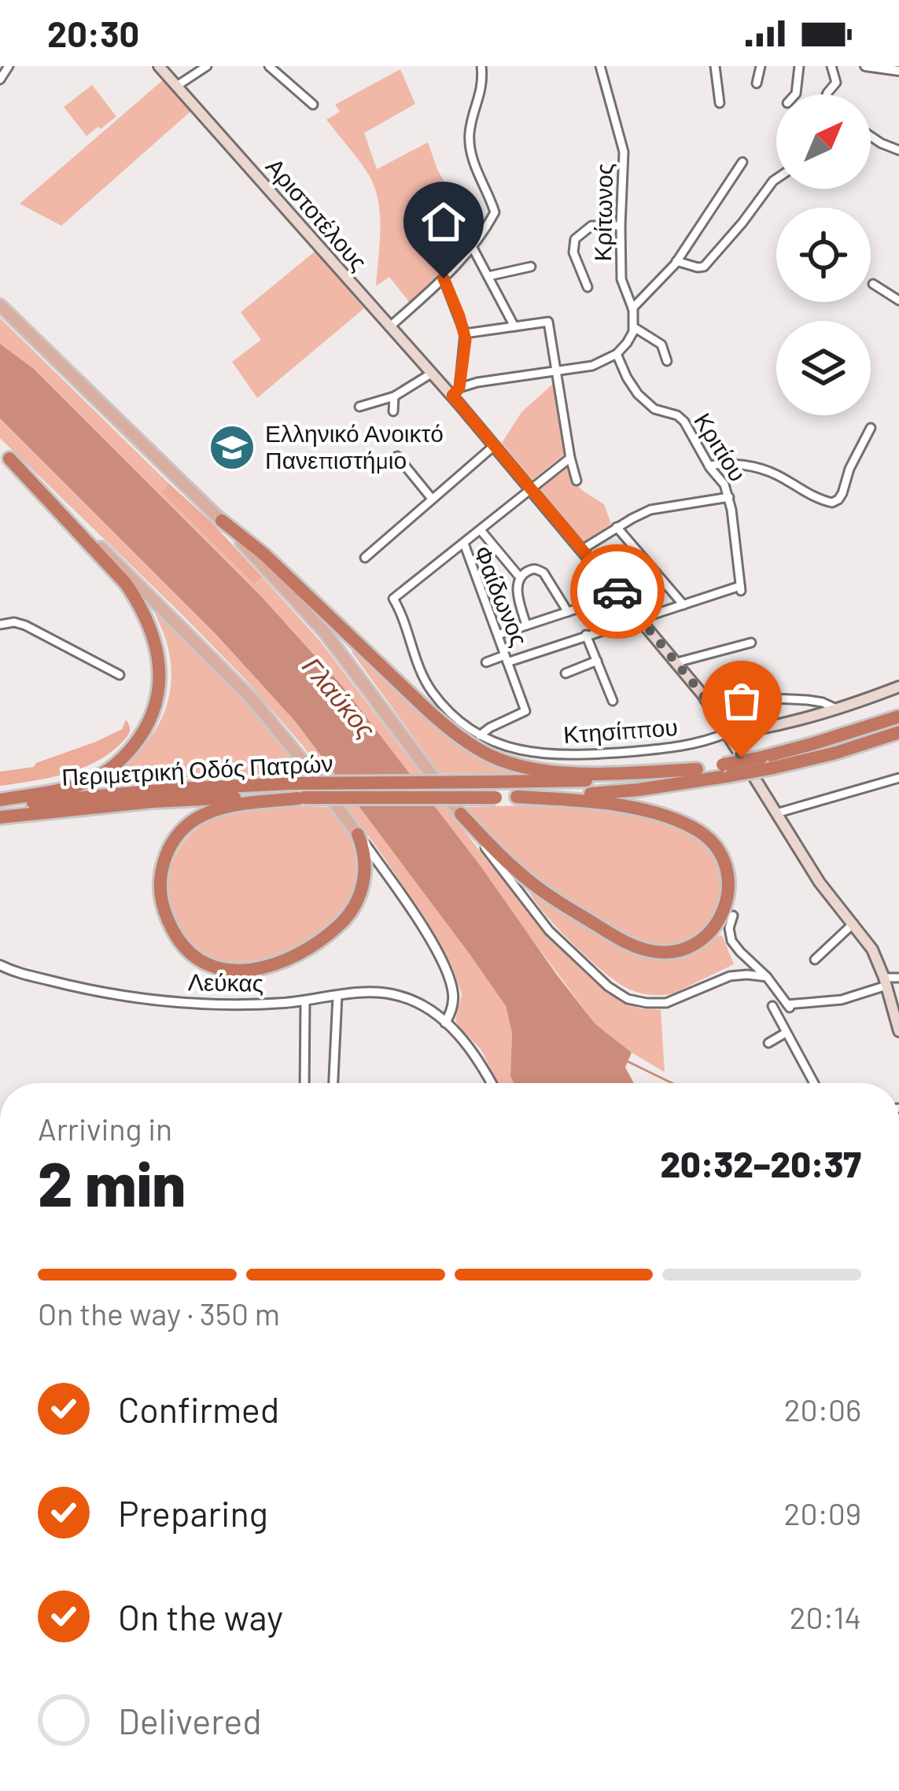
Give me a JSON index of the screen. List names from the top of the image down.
{
  "streets": {
    "highway": ["Περιμετρική Οδός Πατρών"],
    "main road": ["Αριστοτέλους", "Κτησίππου"],
    "street": [
      "Κρίτωνος",
      "Κριτίου",
      "Φαίδωνος",
      "Λεύκας"
    ]
  },
  "crossings": [
    ["Αριστοτέλους", "Κτησίππου"],
    ["Φαίδωνος", "Κτησίππου"]
  ],
  "water": ["Γλαύκος"],
  "places": {
    "school or university": ["Ελληνικό Ανοικτό Πανεπιστήμιο"]
  },
  "north": "top right",
  "page": {
    "status": "20:30",
    "heading": ["2 min", "Arriving in", "20:32–20:37"],
    "bar": "On the way · 350 m",
    "list": [
      ["Confirmed", "20:06"],
      ["Preparing", "20:09"],
      ["On the way", "20:14"],
      "Delivered"
    ]
  }
}
